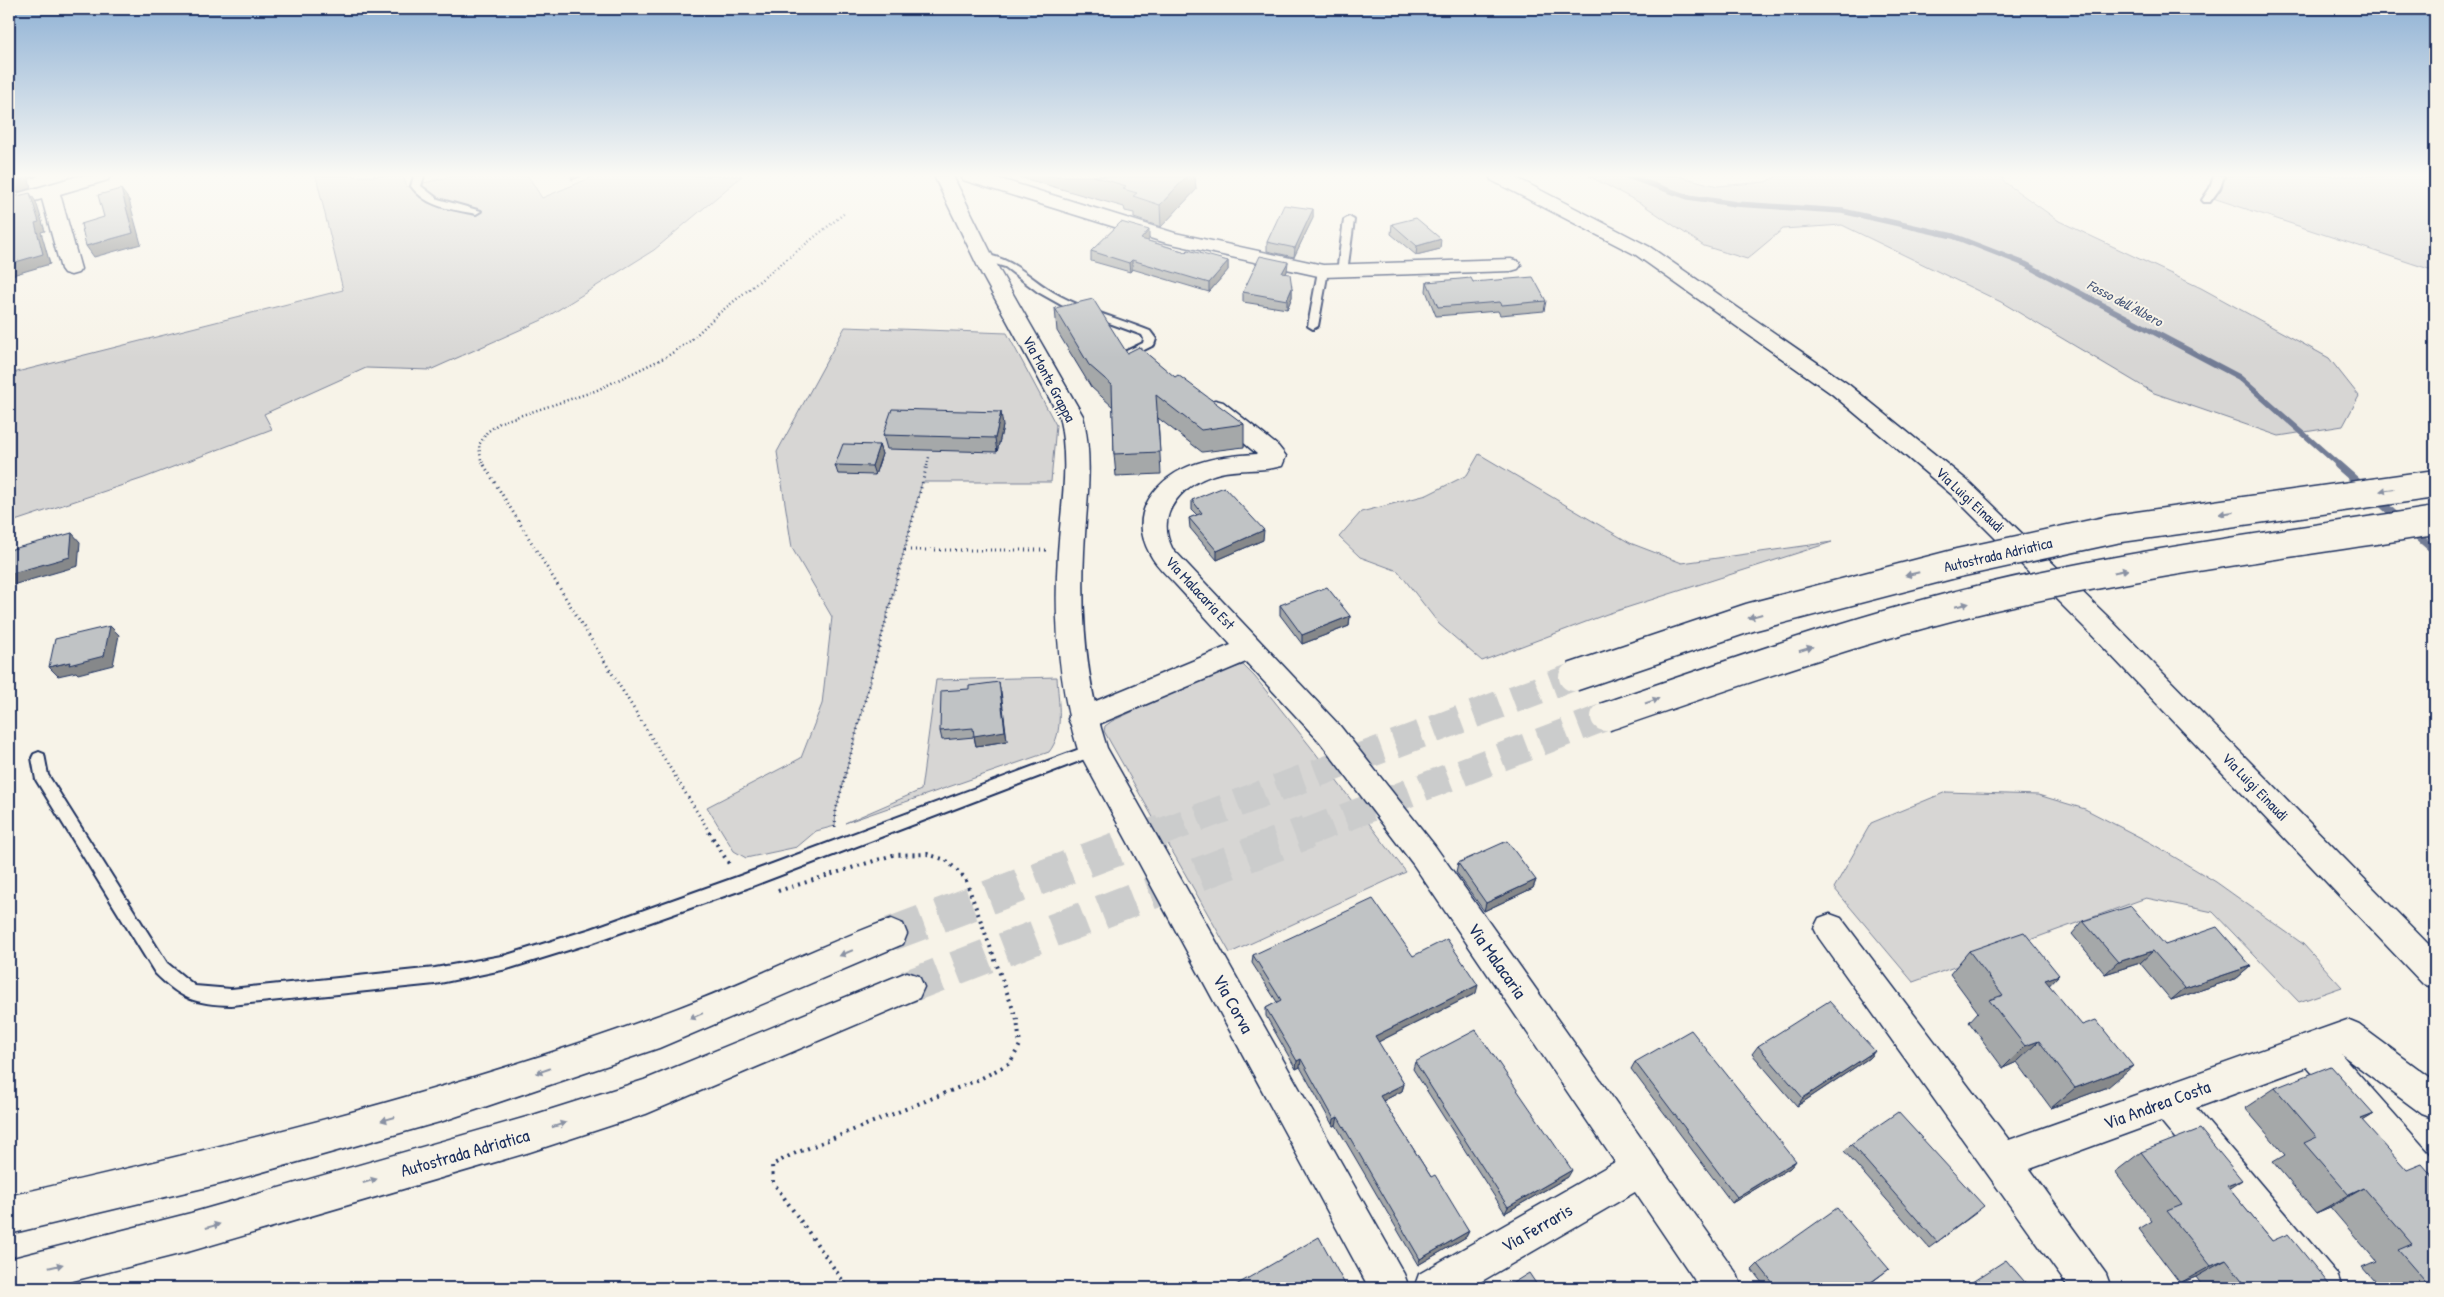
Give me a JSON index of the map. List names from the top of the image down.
{
  "streets": {
    "main road": [
      "Via Monte Grappa",
      "Via Luigi Einaudi",
      "Autostrada Adriatica",
      "Via Malacaria Est",
      "Via Malacaria",
      "Via Corva",
      "Via Andrea Costa",
      "Via Ferraris"
    ]
  },
  "crossings": [
    ["Via Monte Grappa", "Via Corva"],
    ["Via Malacaria Est", "Via Malacaria"],
    ["Via Malacaria", "Via Ferraris"]
  ],
  "water": ["Fosso dell'Albero"]
}
